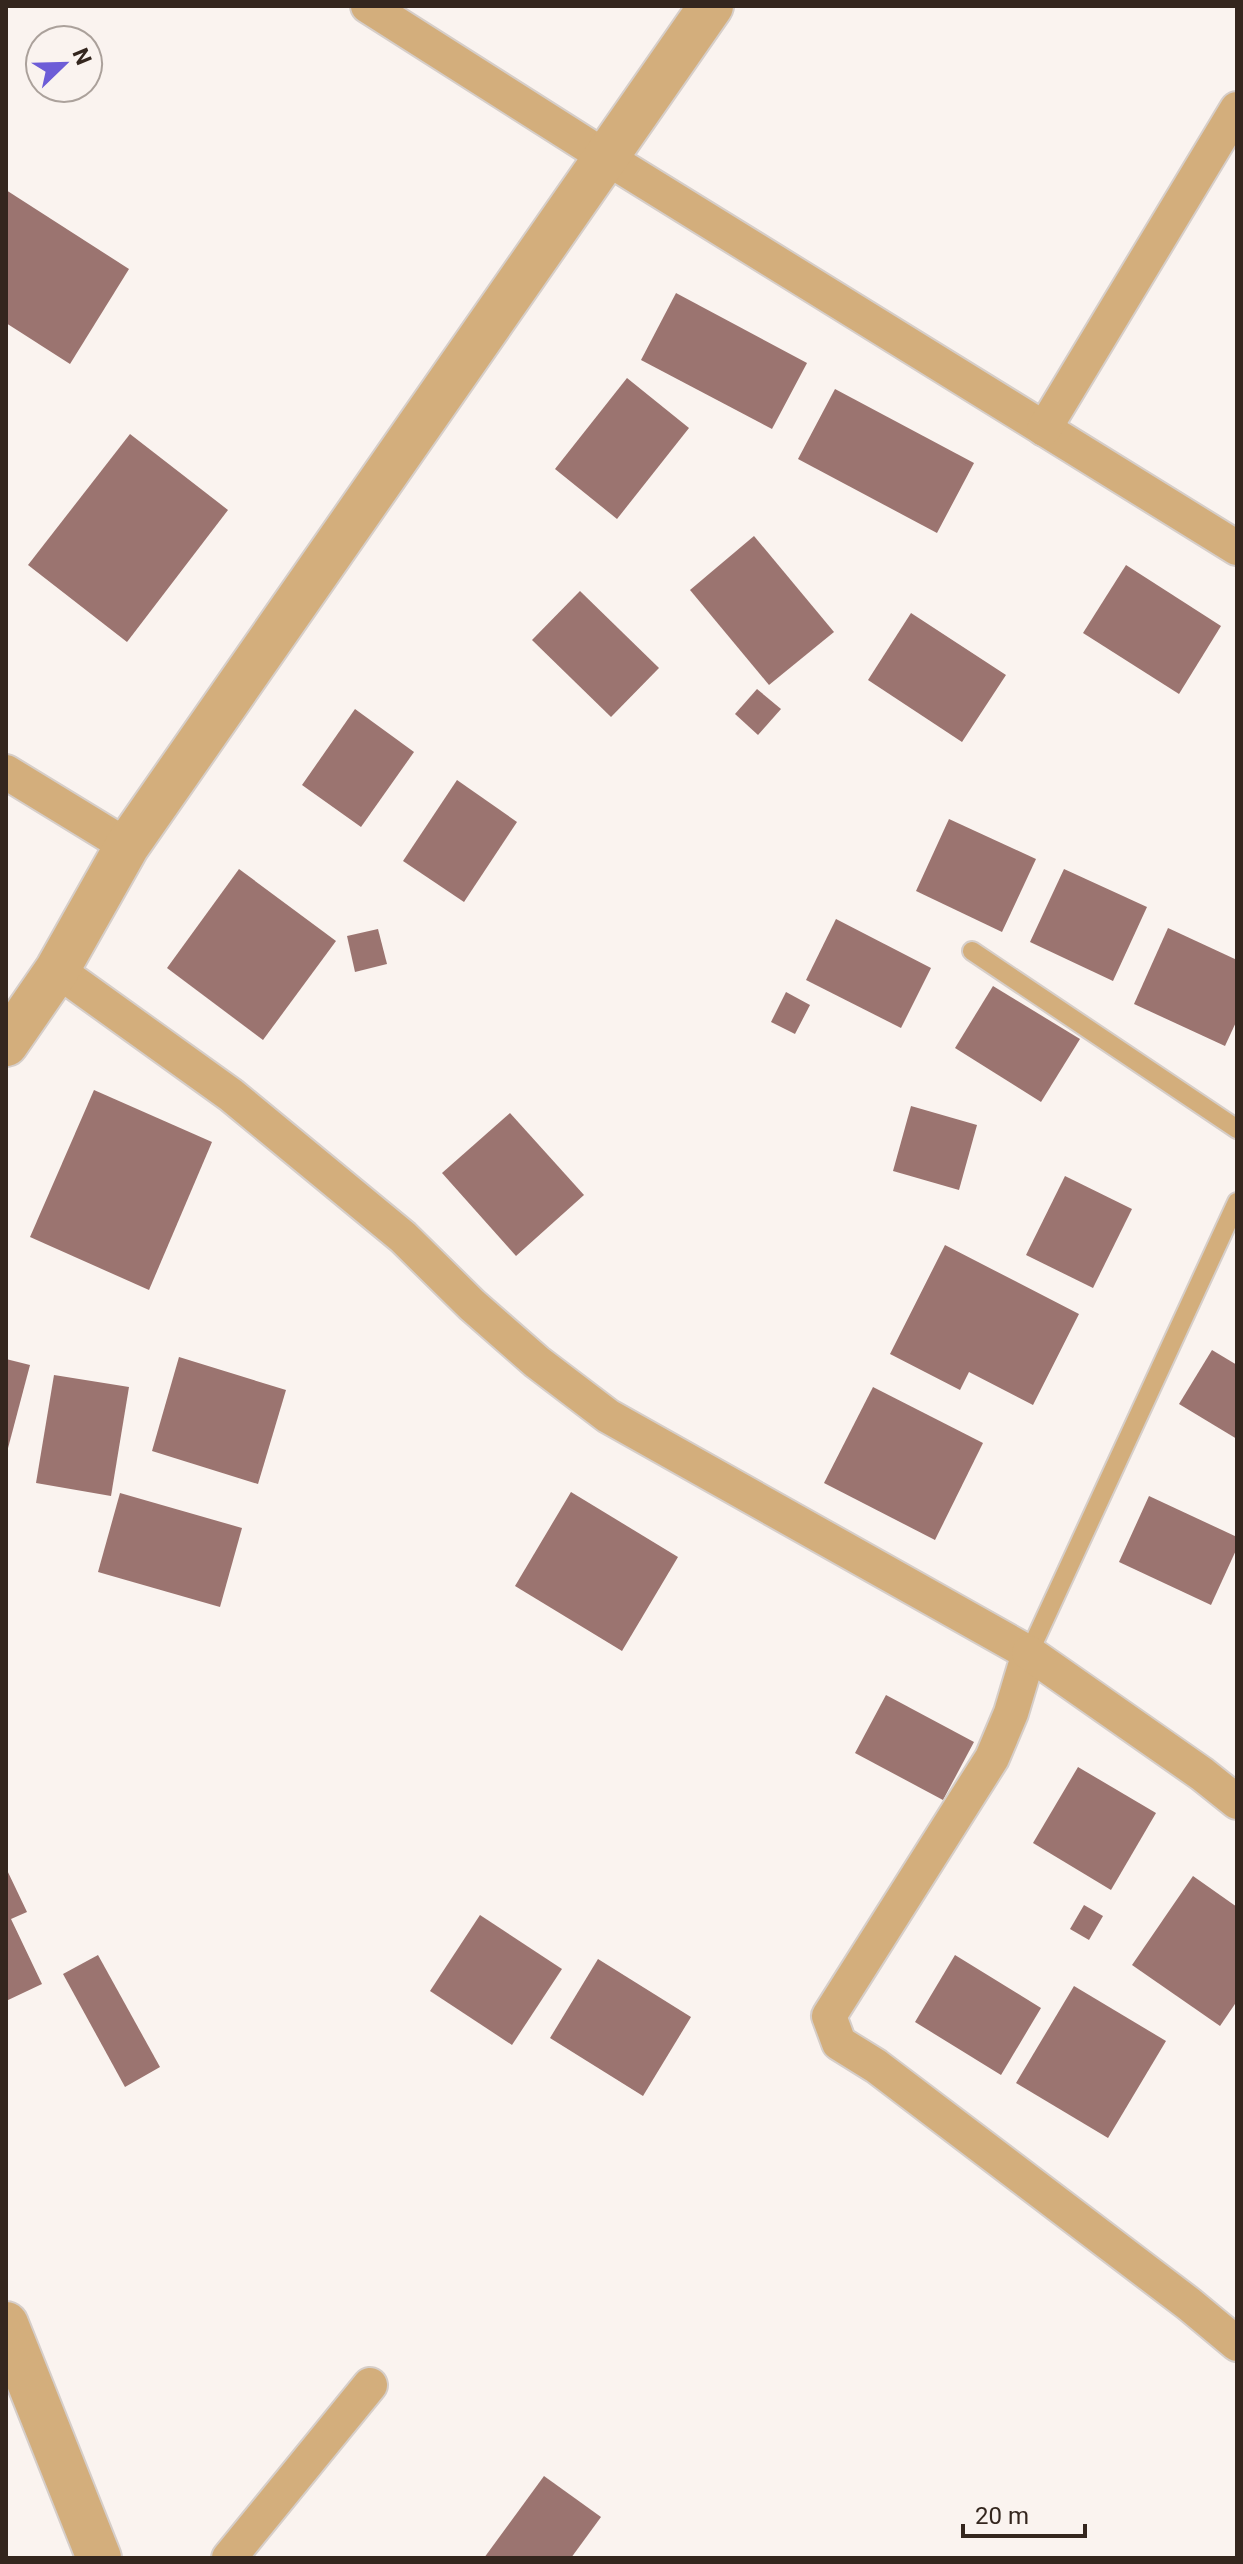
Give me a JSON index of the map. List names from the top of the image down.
{
  "scale_bar": "20 m",
  "north": "top right"
}
